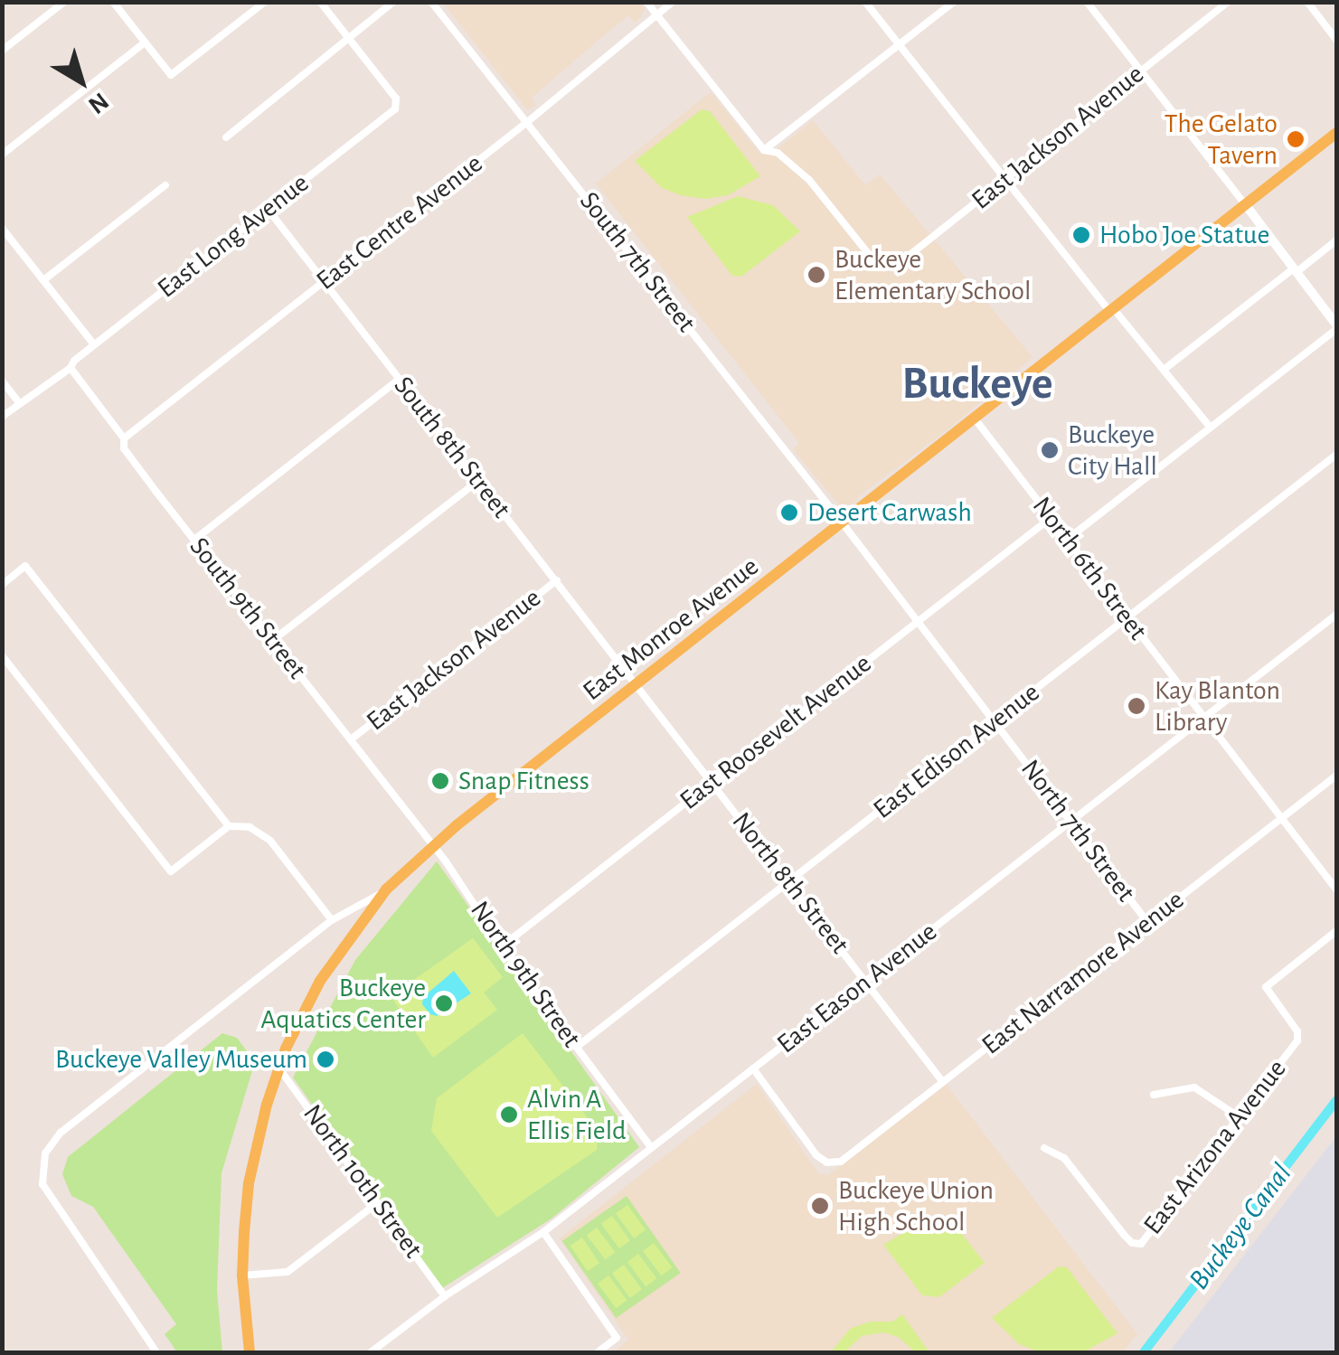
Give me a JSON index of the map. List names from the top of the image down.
{
  "streets": {
    "main road": ["East Monroe Avenue"],
    "street": [
      "East Jackson Avenue",
      "East Centre Avenue",
      "East Long Avenue",
      "South 7th Street",
      "South 8th Street",
      "North 6th Street",
      "South 9th Street",
      "East Roosevelt Avenue",
      "East Edison Avenue",
      "North 7th Street",
      "North 8th Street",
      "East Narramore Avenue",
      "North 9th Street",
      "East Eason Avenue",
      "East Arizona Avenue",
      "North 10th Street"
    ]
  },
  "crossings": [
    ["East Jackson Avenue", "South 8th Street"],
    ["East Jackson Avenue", "South 9th Street"],
    ["East Centre Avenue", "South 7th Street"],
    ["East Centre Avenue", "South 8th Street"],
    ["East Centre Avenue", "South 9th Street"],
    ["East Long Avenue", "South 8th Street"],
    ["East Long Avenue", "South 9th Street"],
    ["South 7th Street", "East Monroe Avenue"],
    ["South 7th Street", "North 7th Street"],
    ["South 8th Street", "East Monroe Avenue"],
    ["South 8th Street", "North 8th Street"],
    ["North 6th Street", "East Monroe Avenue"],
    ["North 6th Street", "East Roosevelt Avenue"],
    ["North 6th Street", "East Edison Avenue"],
    ["North 6th Street", "East Narramore Avenue"],
    ["North 6th Street", "East Eason Avenue"],
    ["South 9th Street", "East Monroe Avenue"],
    ["South 9th Street", "North 9th Street"],
    ["East Monroe Avenue", "North 7th Street"],
    ["East Monroe Avenue", "North 8th Street"],
    ["East Monroe Avenue", "North 9th Street"],
    ["East Roosevelt Avenue", "North 7th Street"],
    ["East Roosevelt Avenue", "North 8th Street"],
    ["East Roosevelt Avenue", "North 9th Street"],
    ["East Edison Avenue", "North 7th Street"],
    ["East Edison Avenue", "North 8th Street"],
    ["East Edison Avenue", "North 9th Street"],
    ["North 7th Street", "East Narramore Avenue"],
    ["North 7th Street", "East Eason Avenue"],
    ["North 8th Street", "East Narramore Avenue"],
    ["North 8th Street", "East Eason Avenue"],
    ["East Narramore Avenue", "East Eason Avenue"],
    ["North 9th Street", "East Eason Avenue"],
    ["East Eason Avenue", "North 10th Street"]
  ],
  "districts": ["Buckeye"],
  "water": ["Buckeye Canal"],
  "places": [
    "The Gelato Tavern",
    "Hobo Joe Statue",
    "Buckeye Elementary School",
    "Buckeye City Hall",
    "Desert Carwash",
    "Kay Blanton Library",
    "Snap Fitness",
    "Buckeye Aquatics Center",
    "Buckeye Valley Museum",
    "Alvin A Ellis Field",
    "Buckeye Union High School"
  ],
  "north": "bottom right"
}
